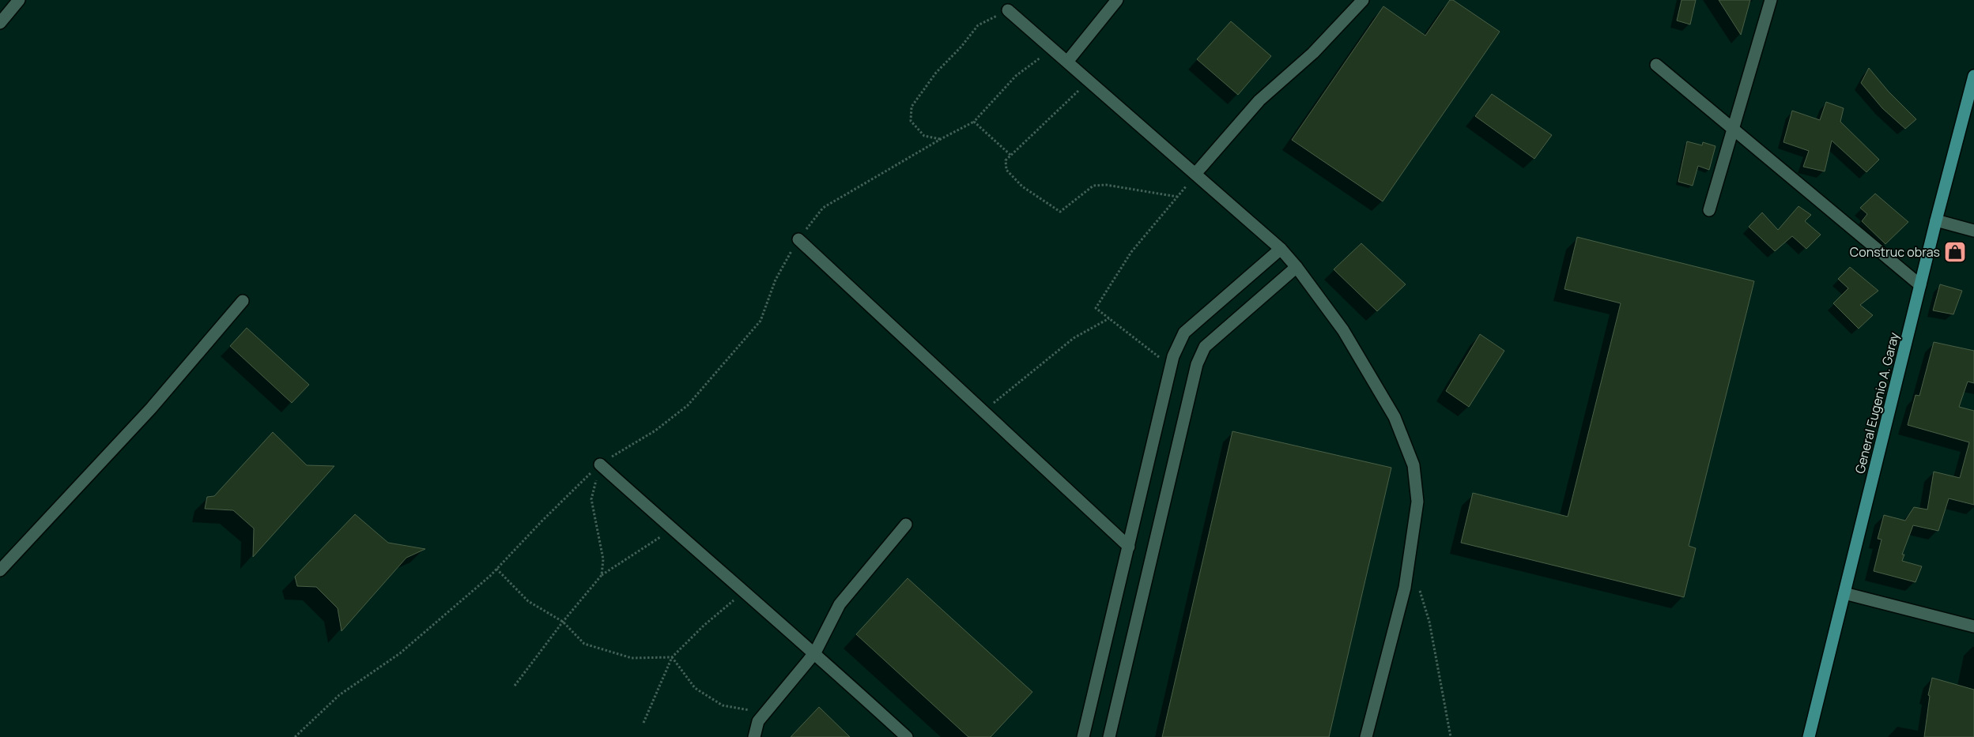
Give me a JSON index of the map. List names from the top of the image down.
{
  "streets": {
    "main road": ["General Eugenio A. Garay"]
  },
  "places": {
    "shop": ["Construc obras"]
  }
}
